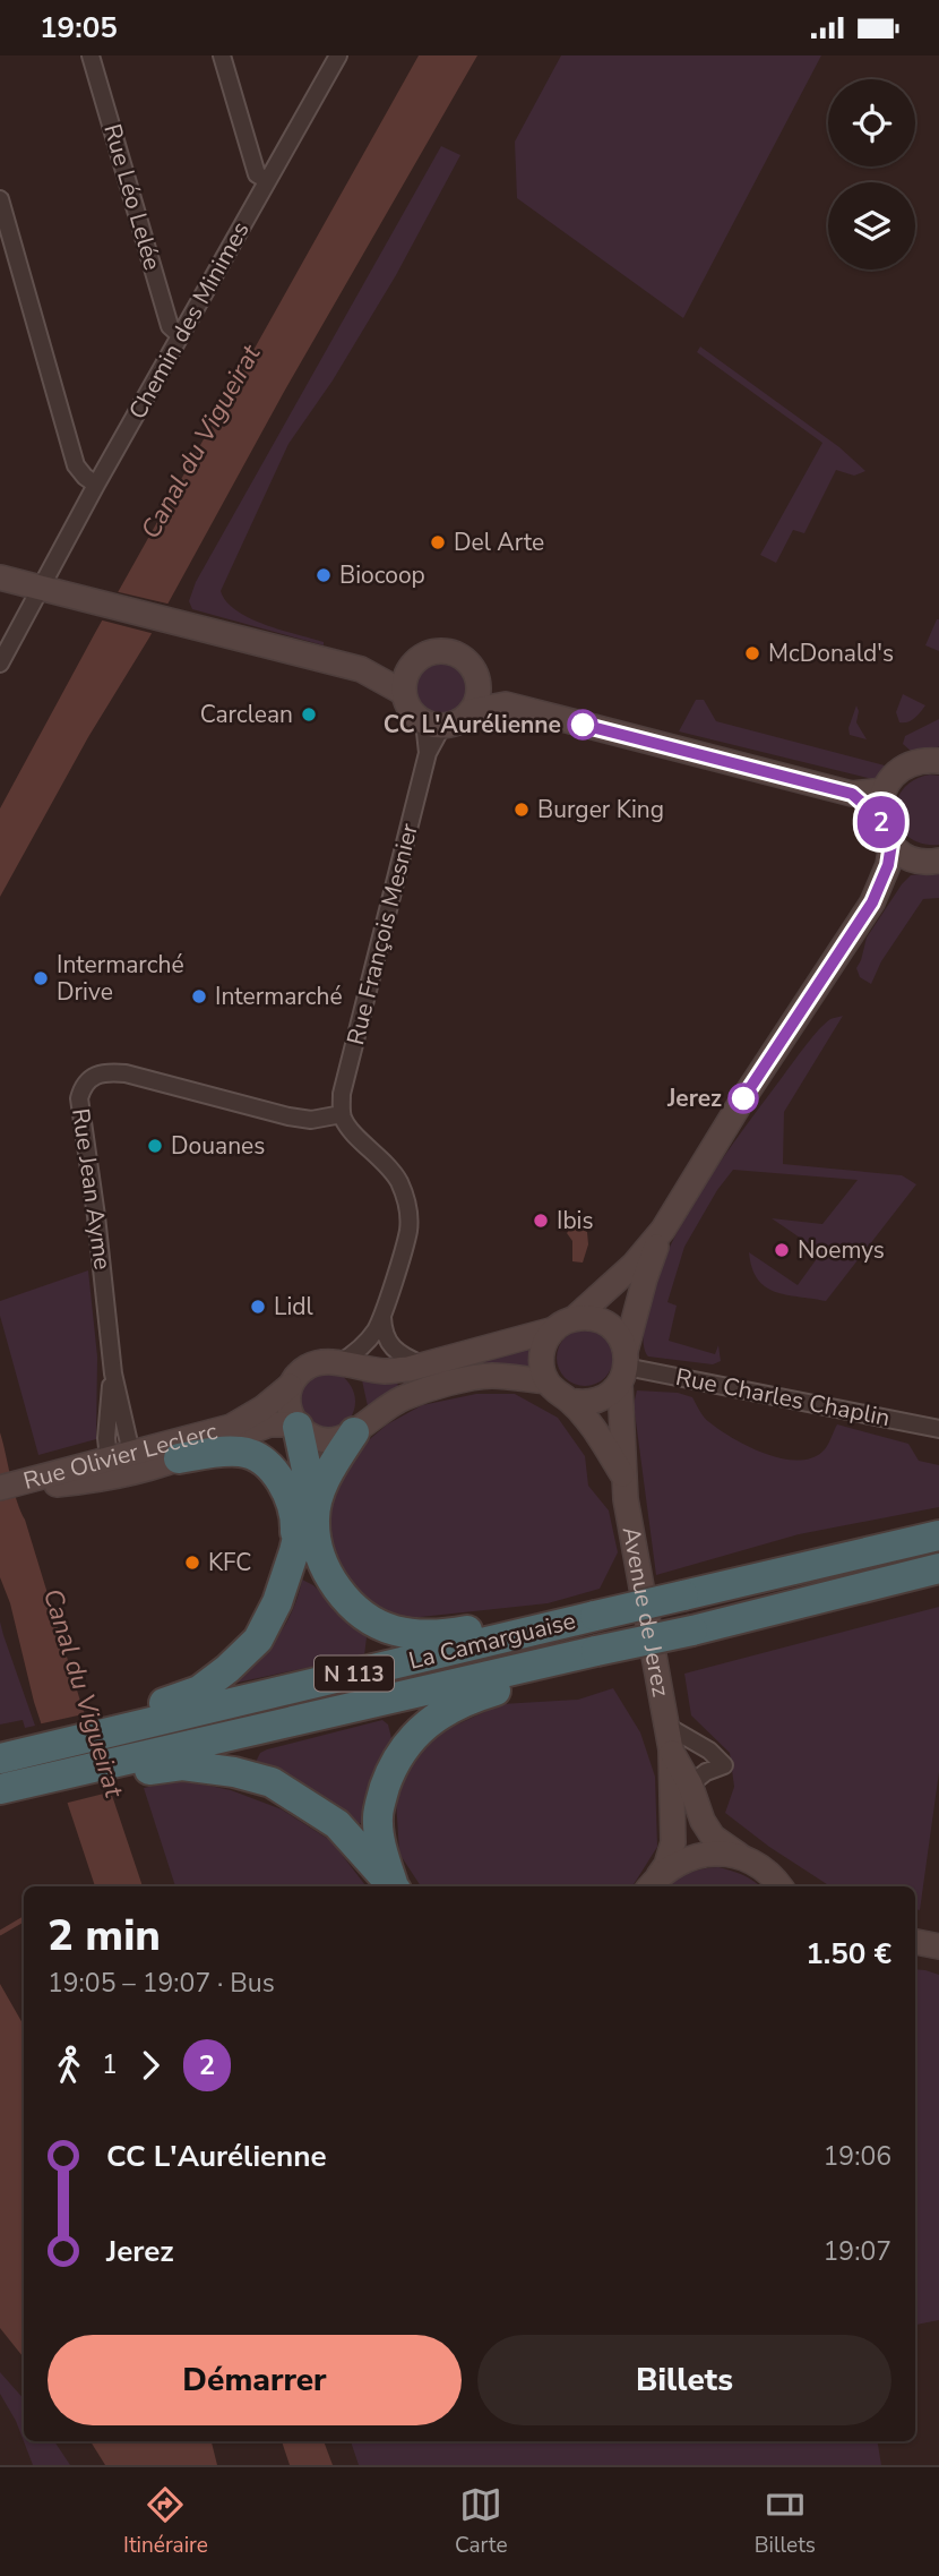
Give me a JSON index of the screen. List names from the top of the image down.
{
  "streets": {
    "highway": ["La Camarguaise", "N 113"],
    "main road": ["Rue Olivier Leclerc", "Avenue de Jerez"],
    "street": [
      "Rue Léo Lelée",
      "Chemin des Minimes",
      "Rue François Mesnier",
      "Rue Jean Ayme",
      "Rue Charles Chaplin"
    ]
  },
  "crossings": [
    ["Rue Léo Lelée", "Chemin des Minimes"],
    ["Rue François Mesnier", "Rue Jean Ayme"],
    ["Rue Jean Ayme", "Rue Olivier Leclerc"],
    ["Rue Charles Chaplin", "Rue Olivier Leclerc"],
    ["Rue Charles Chaplin", "Avenue de Jerez"],
    ["Rue Olivier Leclerc", "Avenue de Jerez"]
  ],
  "water": ["Canal du Vigueirat"],
  "places": [
    "Del Arte",
    "Biocoop",
    "McDonald's",
    "Carclean",
    "CC L'Aurélienne",
    "Burger King",
    "Intermarché Drive",
    "Intermarché",
    "Jerez",
    "Douanes",
    "Ibis",
    "Noemys",
    "Lidl",
    "KFC"
  ],
  "lines": ["bus line 2"],
  "page": {
    "status": "19:05",
    "on_map": "2",
    "heading": ["2 min", "19:05 – 19:07 · Bus", "1.50 €"],
    "legs": ["1", "2"],
    "list": [
      {
        "name": "CC L'Aurélienne",
        "value": "19:06"
      },
      {
        "name": "Jerez",
        "value": "19:07"
      }
    ],
    "buttons": ["Démarrer", "Billets"],
    "tabs": ["Itinéraire", "Carte", "Billets"]
  }
}
